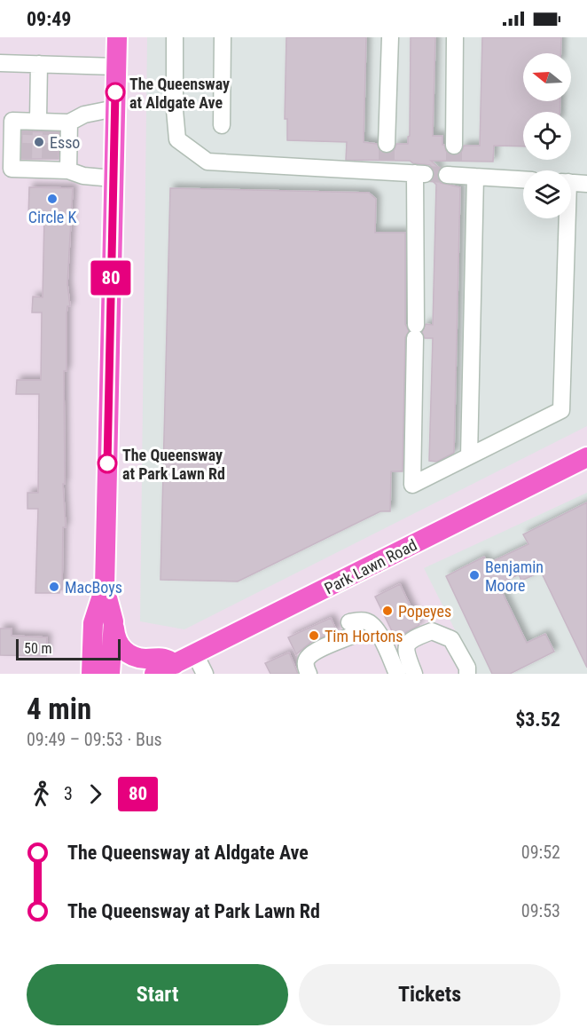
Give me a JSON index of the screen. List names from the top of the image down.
{
  "streets": {
    "main road": ["Park Lawn Road"]
  },
  "places": [
    "The Queensway at Aldgate Ave",
    "Esso",
    "Circle K",
    "The Queensway at Park Lawn Rd",
    "Benjamin Moore",
    "MacBoys",
    "Popeyes",
    "Tim Hortons"
  ],
  "lines": ["bus line 80"],
  "scale_bar": "50 m",
  "north": "left",
  "page": {
    "status": "09:49",
    "on_map": "80",
    "scale": "50 m",
    "heading": ["4 min", "09:49 – 09:53 · Bus", "$3.52"],
    "legs": ["3", "80"],
    "list": [
      {
        "name": "The Queensway at Aldgate Ave",
        "value": "09:52"
      },
      {
        "name": "The Queensway at Park Lawn Rd",
        "value": "09:53"
      }
    ],
    "buttons": ["Start", "Tickets"]
  }
}
